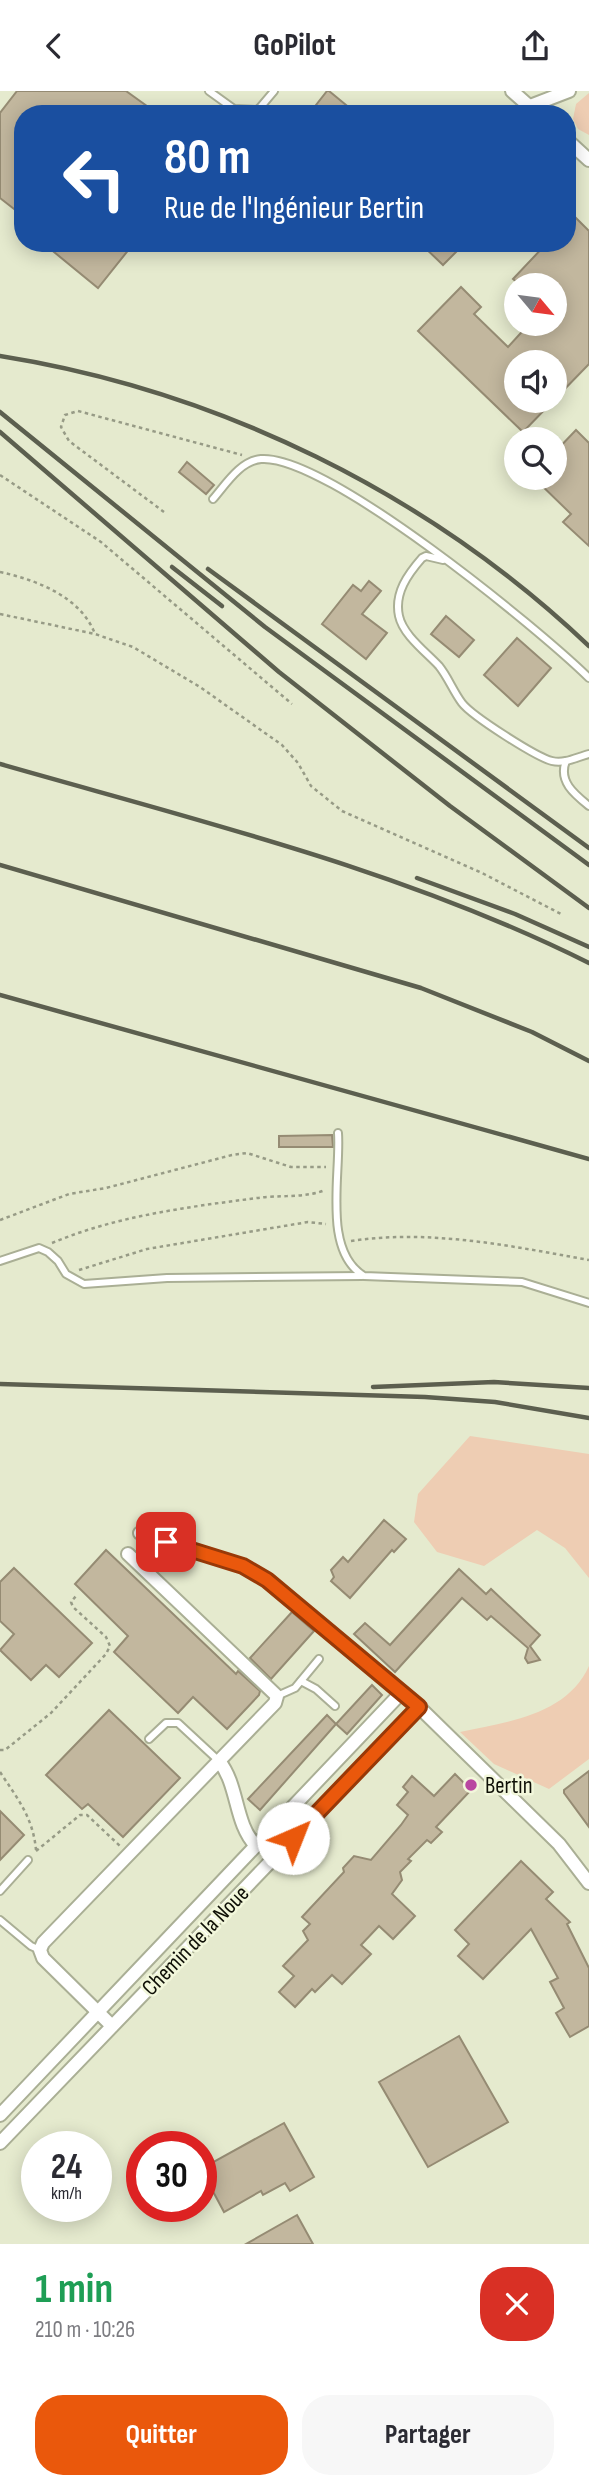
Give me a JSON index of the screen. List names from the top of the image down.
{
  "streets": {
    "street": ["Chemin de la Noue"]
  },
  "places": ["Bertin"],
  "north": "bottom right",
  "page": {
    "header": "GoPilot",
    "turn": ["80 m", "Rue de l'Ingénieur Bertin"],
    "speed": "24 km/h",
    "limit": "30",
    "heading": ["1 min", "210 m · 10:26"],
    "buttons": ["Quitter", "Partager"]
  }
}
